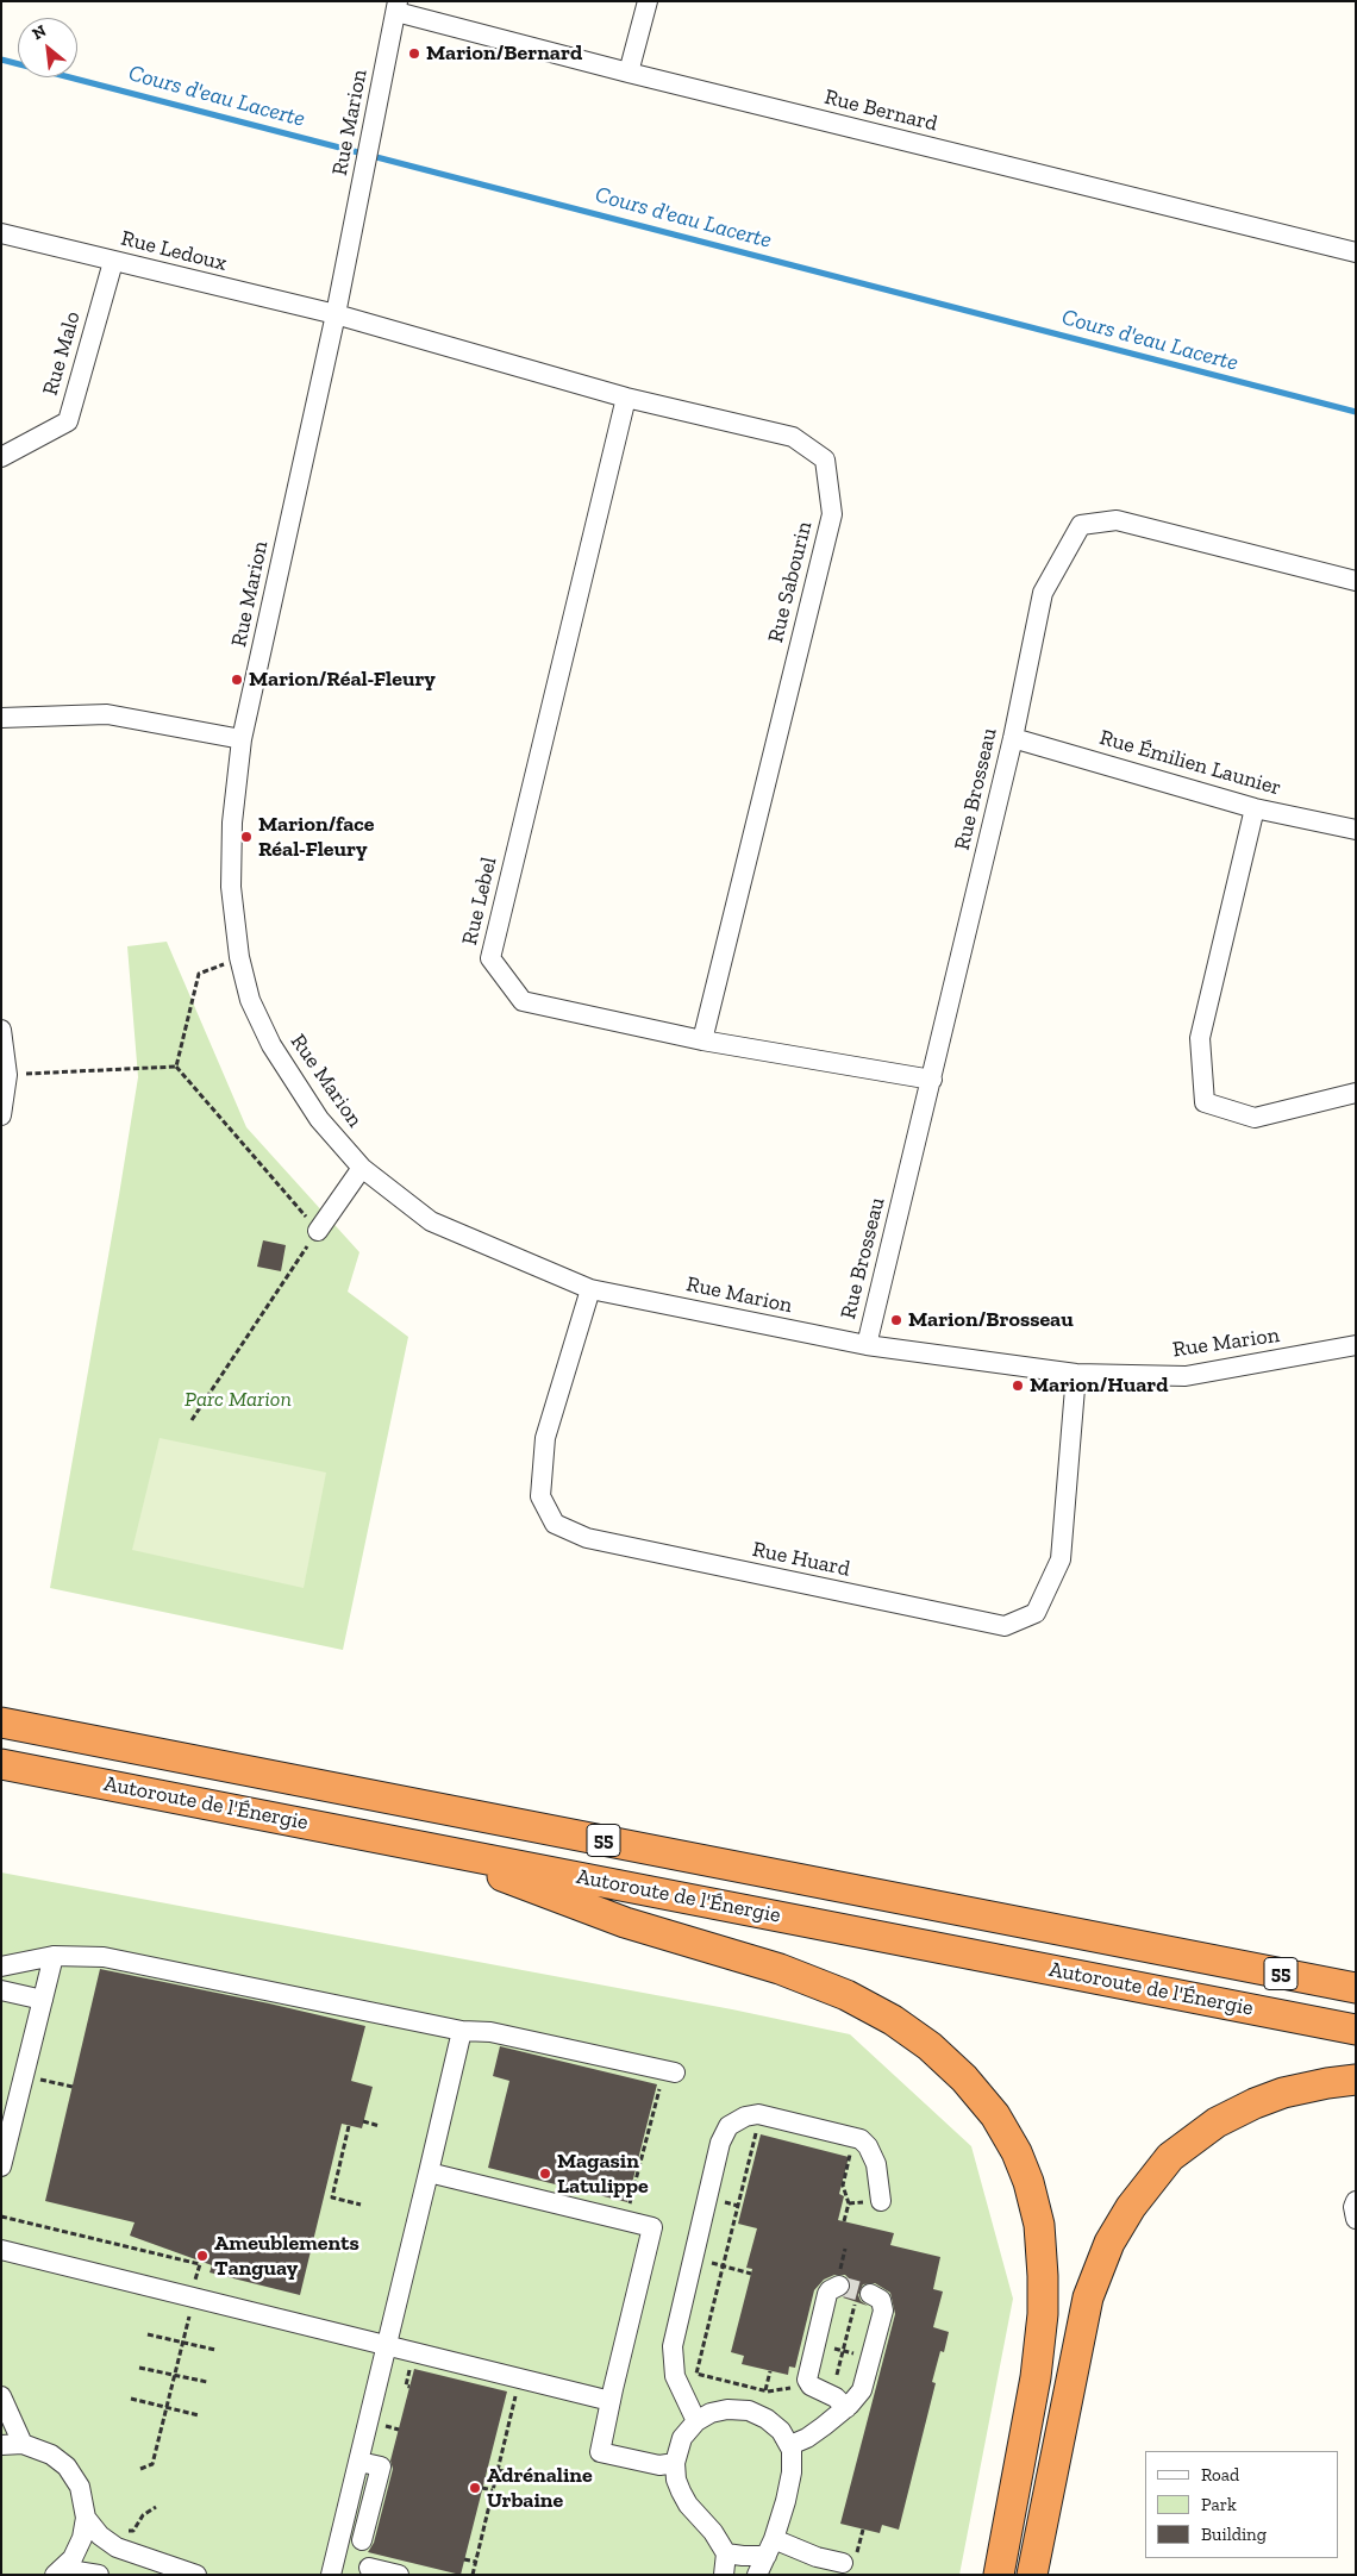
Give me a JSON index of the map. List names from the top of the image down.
{
  "streets": {
    "highway": ["Autoroute de l'Énergie", "55"],
    "street": [
      "Rue Bernard",
      "Rue Marion",
      "Rue Ledoux",
      "Rue Malo",
      "Rue Sabourin",
      "Rue Émilien Launier",
      "Rue Brosseau",
      "Rue Lebel",
      "Rue Huard"
    ]
  },
  "crossings": [
    ["Rue Bernard", "Rue Marion"],
    ["Rue Marion", "Rue Ledoux"],
    ["Rue Marion", "Rue Sabourin"],
    ["Rue Marion", "Rue Brosseau"],
    ["Rue Marion", "Rue Huard"],
    ["Rue Ledoux", "Rue Malo"],
    ["Rue Ledoux", "Rue Sabourin"],
    ["Rue Sabourin", "Rue Lebel"],
    ["Rue Émilien Launier", "Rue Brosseau"],
    ["Rue Brosseau", "Rue Lebel"]
  ],
  "water": ["Cours d'eau Lacerte"],
  "parks": ["Parc Marion"],
  "places": [
    "Marion/Bernard",
    "Marion/Réal-Fleury",
    "Marion/face Réal-Fleury",
    "Marion/Brosseau",
    "Marion/Huard",
    "Magasin Latulippe",
    "Ameublements Tanguay",
    "Adrénaline Urbaine"
  ],
  "legend": ["Road", "Park", "Building"],
  "north": "top left"
}
